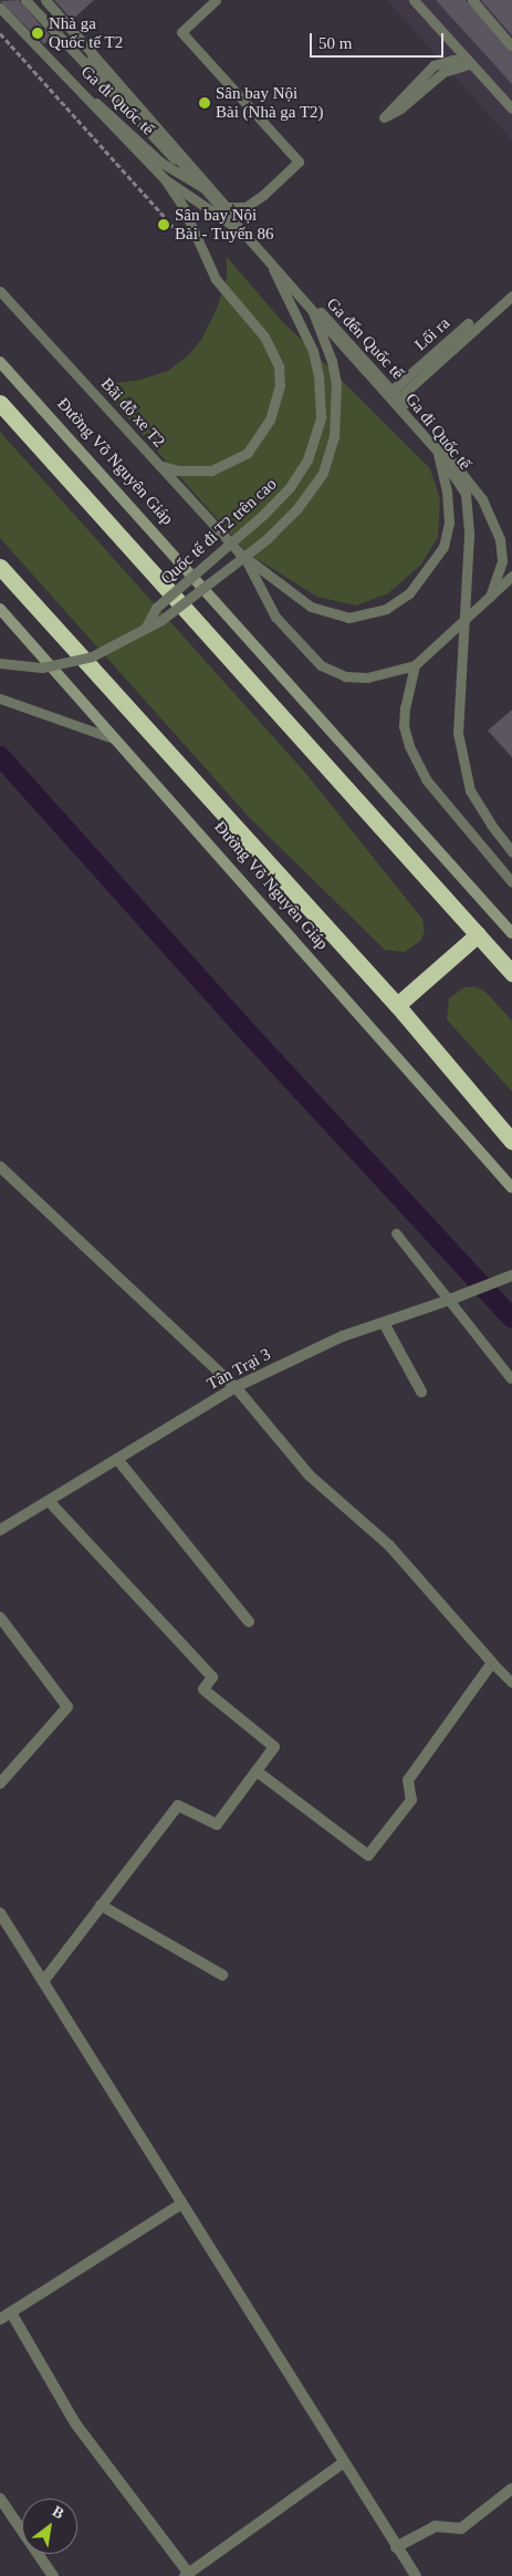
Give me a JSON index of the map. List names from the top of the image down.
{
  "streets": {
    "highway": ["Đường Võ Nguyên Giáp"],
    "street": ["Tân Trại 3"],
    "lane": [
      "Ga đi Quốc tế",
      "Lối ra",
      "Ga đến Quốc tế",
      "Bãi đỗ xe T2",
      "Quốc tế đi T2 trên cao"
    ]
  },
  "crossings": [
    ["Ga đi Quốc tế", "Quốc tế đi T2 trên cao"],
    ["Lối ra", "Ga đến Quốc tế"],
    ["Ga đến Quốc tế", "Bãi đỗ xe T2"],
    ["Ga đến Quốc tế", "Quốc tế đi T2 trên cao"],
    ["Bãi đỗ xe T2", "Quốc tế đi T2 trên cao"]
  ],
  "places": ["Nhà ga Quốc tế T2", "Sân bay Nội Bài (Nhà ga T2)", "Sân bay Nội Bài - Tuyến 86"],
  "scale_bar": "50 m",
  "north": "top right"
}
